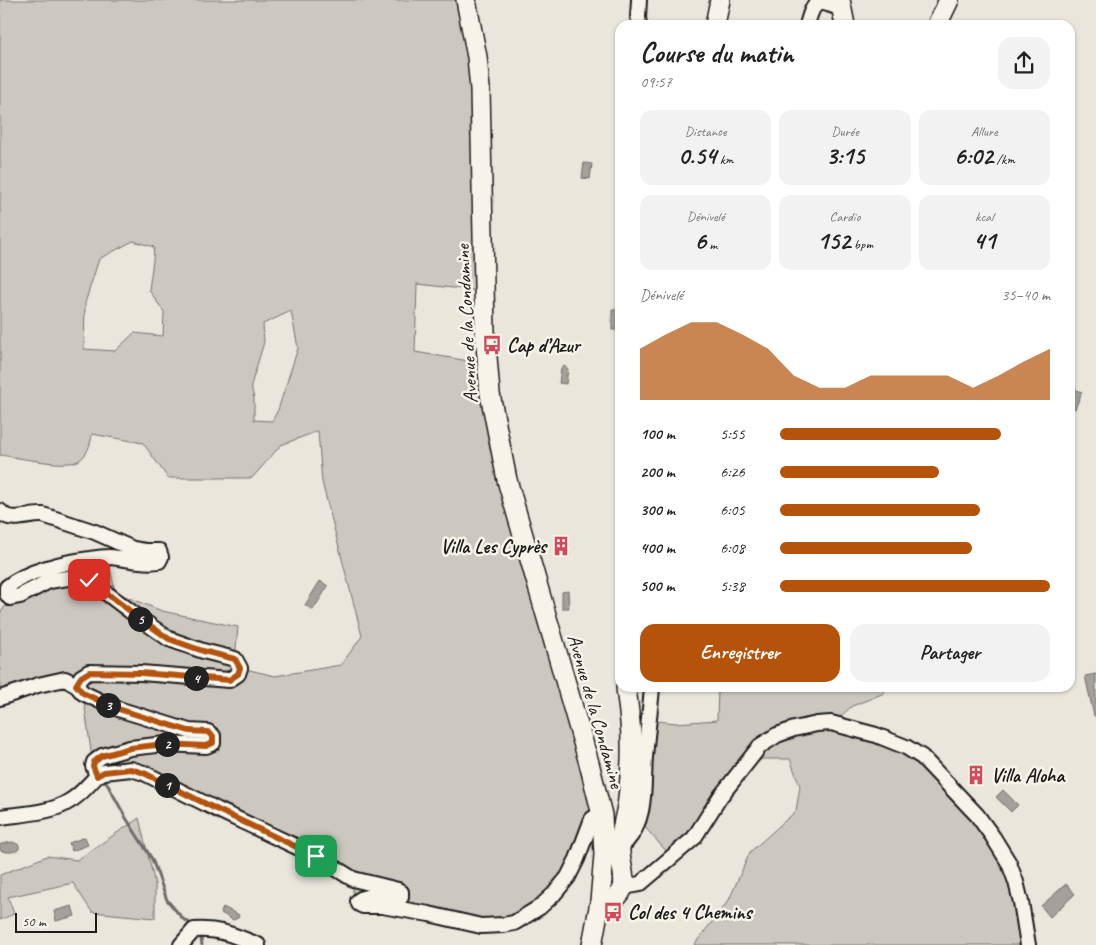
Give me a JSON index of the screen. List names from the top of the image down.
{
  "streets": {
    "main road": ["Avenue de la Condamine"]
  },
  "places": {
    "bus stop": ["Cap d’Azur", "Col des 4 Chemins"],
    "building": ["Villa Les Cyprès", "Villa Aloha"]
  },
  "scale_bar": "50 m",
  "page": {
    "heading": ["Course du matin", "09:57"],
    "stats": [
      ["Distance", "0.54 km"],
      ["Durée", "3:15"],
      ["Allure", "6:02 /km"],
      ["Dénivelé", "6 m"],
      ["Cardio", "152 bpm"],
      ["kcal", "41"]
    ],
    "chart": ["Dénivelé", "35–40 m"],
    "list": [
      {
        "name": "100 m",
        "note": "5:55"
      },
      {
        "name": "200 m",
        "note": "6:26"
      },
      {
        "name": "300 m",
        "note": "6:05"
      },
      {
        "name": "400 m",
        "note": "6:08"
      },
      {
        "name": "500 m",
        "note": "5:38"
      }
    ],
    "pins": [
      "5",
      "4",
      "3",
      "2",
      "1"
    ],
    "buttons": ["Enregistrer", "Partager"],
    "scale": "50 m"
  }
}
